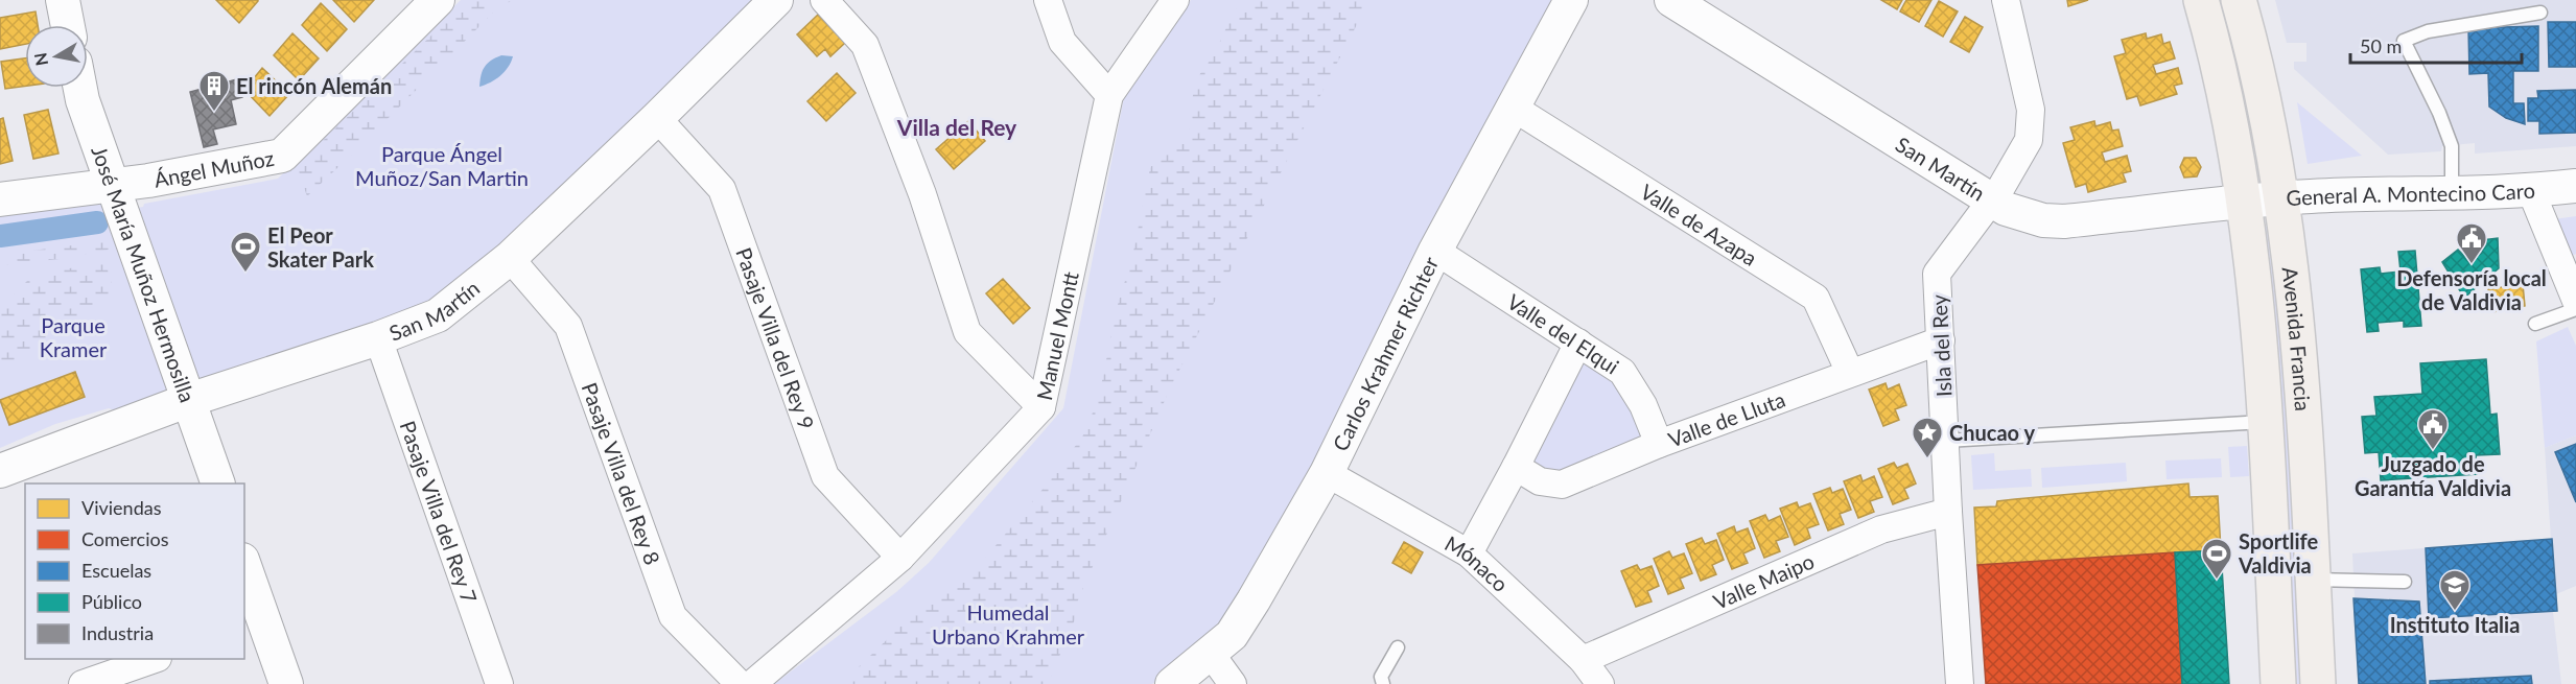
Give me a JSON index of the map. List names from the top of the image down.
{
  "streets": {
    "main road": ["Avenida Francia"],
    "street": [
      "Ángel Muñoz",
      "San Martín",
      "General A. Montecino Caro",
      "Valle de Azapa",
      "José María Muñoz Hermosilla",
      "Valle del Elqui",
      "Manuel Montt",
      "Pasaje Villa del Rey 9",
      "Isla del Rey",
      "Carlos Krahmer Richter",
      "Valle de Lluta",
      "Pasaje Villa del Rey 8",
      "Pasaje Villa del Rey 7",
      "Mónaco",
      "Valle Maipo"
    ]
  },
  "crossings": [
    ["Ángel Muñoz", "José María Muñoz Hermosilla"],
    ["San Martín", "General A. Montecino Caro"],
    ["San Martín", "José María Muñoz Hermosilla"],
    ["San Martín", "Pasaje Villa del Rey 9"],
    ["San Martín", "Avenida Francia"],
    ["San Martín", "Isla del Rey"],
    ["San Martín", "Pasaje Villa del Rey 8"],
    ["San Martín", "Pasaje Villa del Rey 7"],
    ["General A. Montecino Caro", "Avenida Francia"],
    ["Valle de Azapa", "Carlos Krahmer Richter"],
    ["Valle de Azapa", "Valle de Lluta"],
    ["Valle del Elqui", "Carlos Krahmer Richter"],
    ["Valle del Elqui", "Valle de Lluta"],
    ["Manuel Montt", "Pasaje Villa del Rey 9"],
    ["Isla del Rey", "Valle de Lluta"],
    ["Isla del Rey", "Valle Maipo"],
    ["Carlos Krahmer Richter", "Mónaco"],
    ["Mónaco", "Valle Maipo"]
  ],
  "districts": ["Villa del Rey"],
  "parks": ["Parque Ángel Muñoz/San Martin", "Parque Kramer", "Humedal Urbano Krahmer"],
  "places": {
    "building": ["El rincón Alemán"],
    "public building": ["Defensoría local de Valdivia", "Juzgado de Garantía Valdivia"],
    "sports": ["El Peor Skater Park", "Sportlife Valdivia"],
    "place": ["Chucao y"],
    "school or university": ["Instituto Italia"]
  },
  "legend": [
    "Viviendas",
    "Comercios",
    "Escuelas",
    "Público",
    "Industria"
  ],
  "scale_bar": "50 m",
  "north": "left"
}
